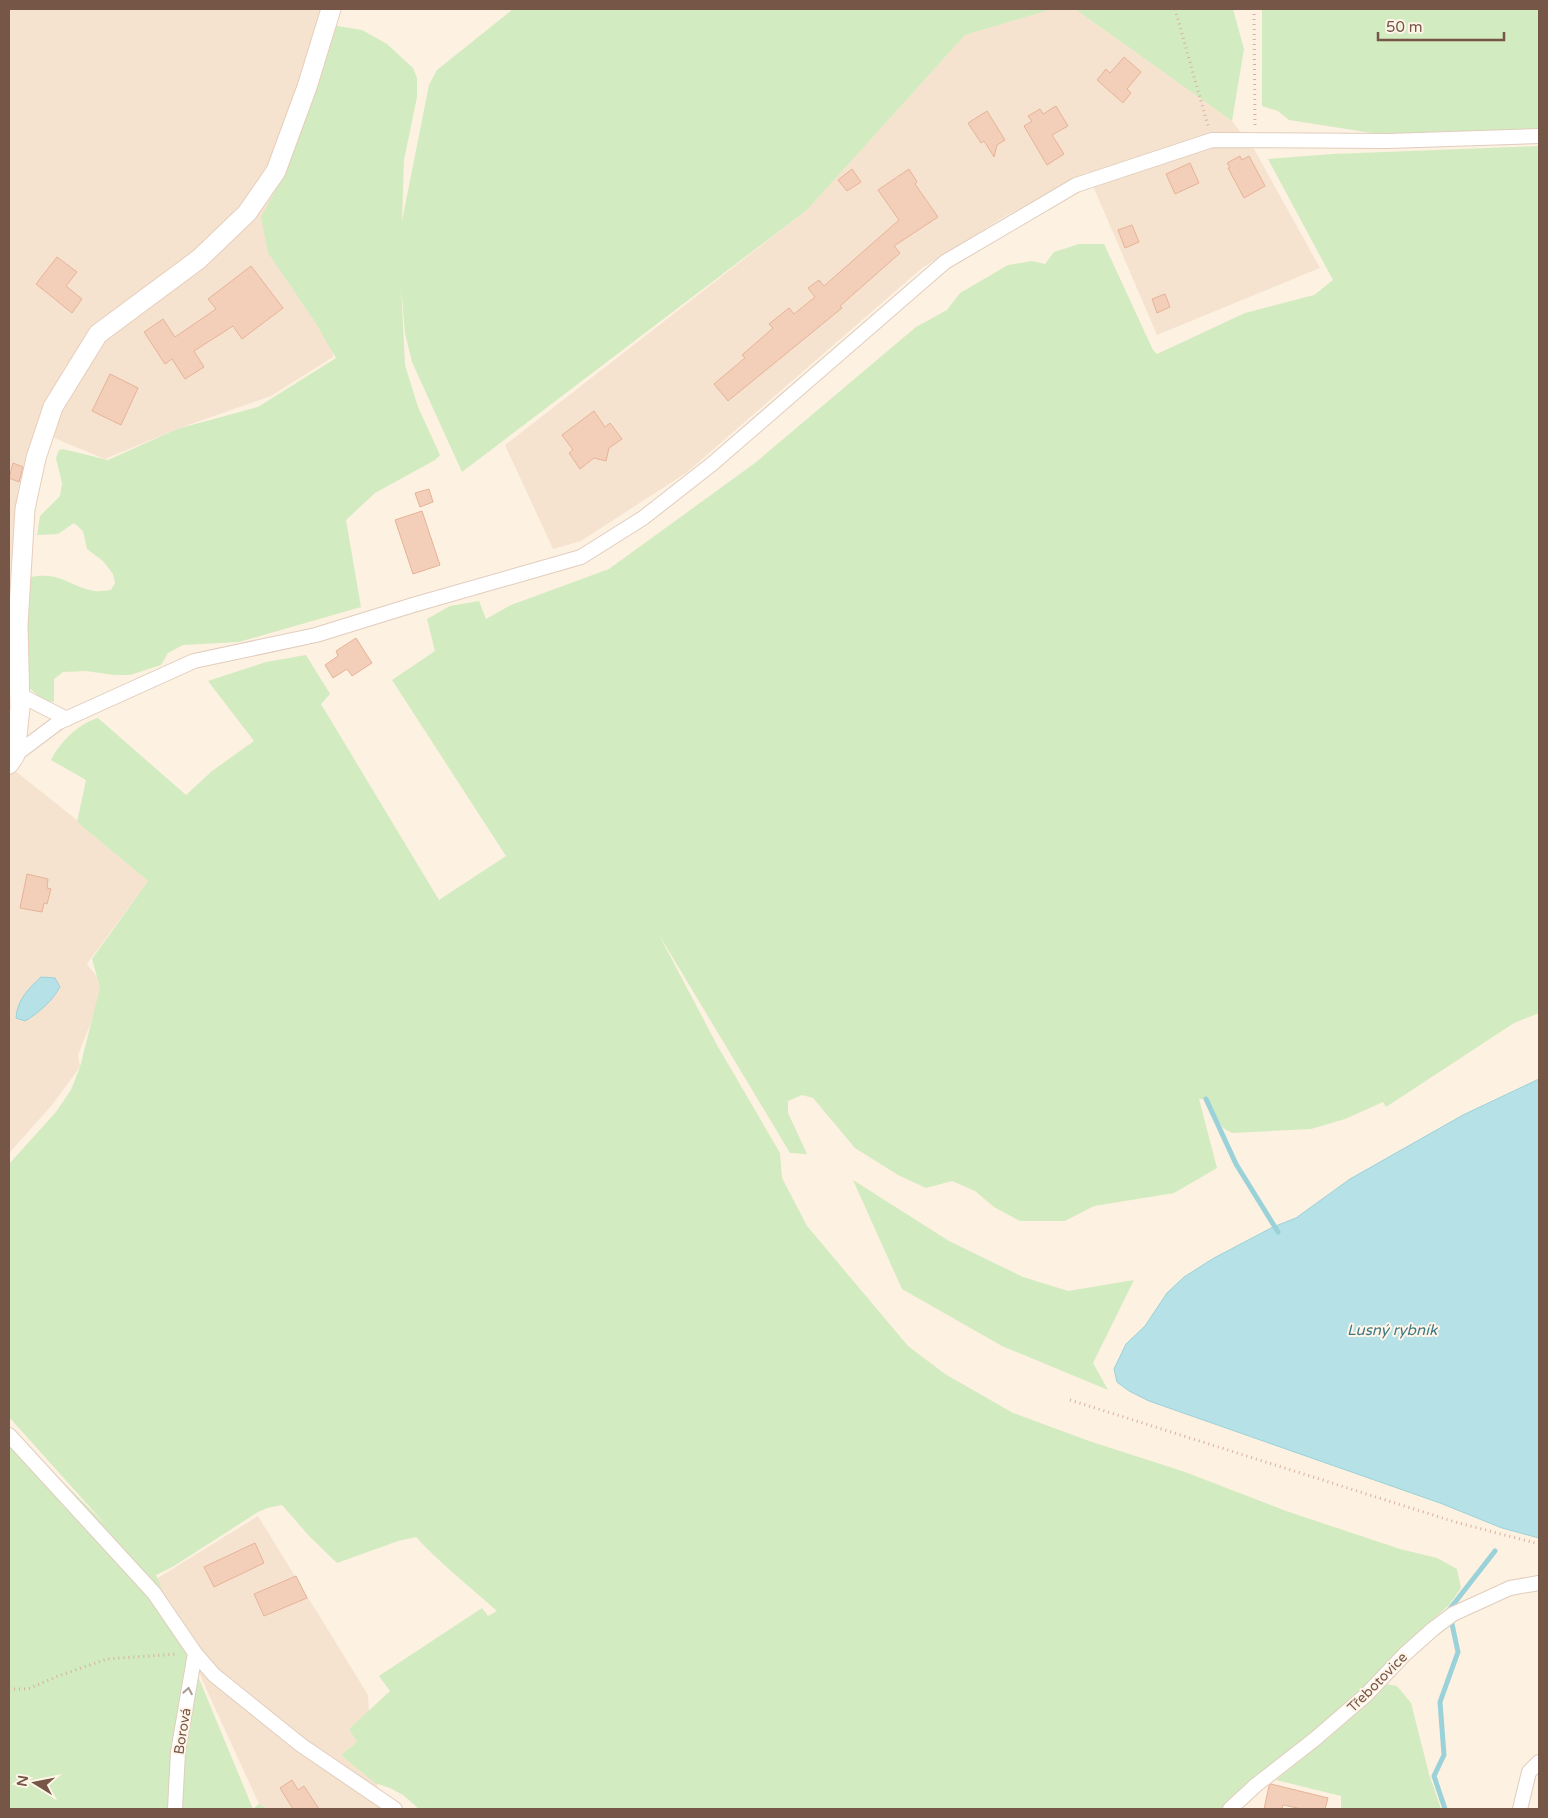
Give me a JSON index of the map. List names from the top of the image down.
{
  "streets": {
    "street": ["Třebotovice", "Borová"]
  },
  "one_way": ["Borová"],
  "water": ["Lusný rybník"],
  "scale_bar": "50 m",
  "north": "left"
}
